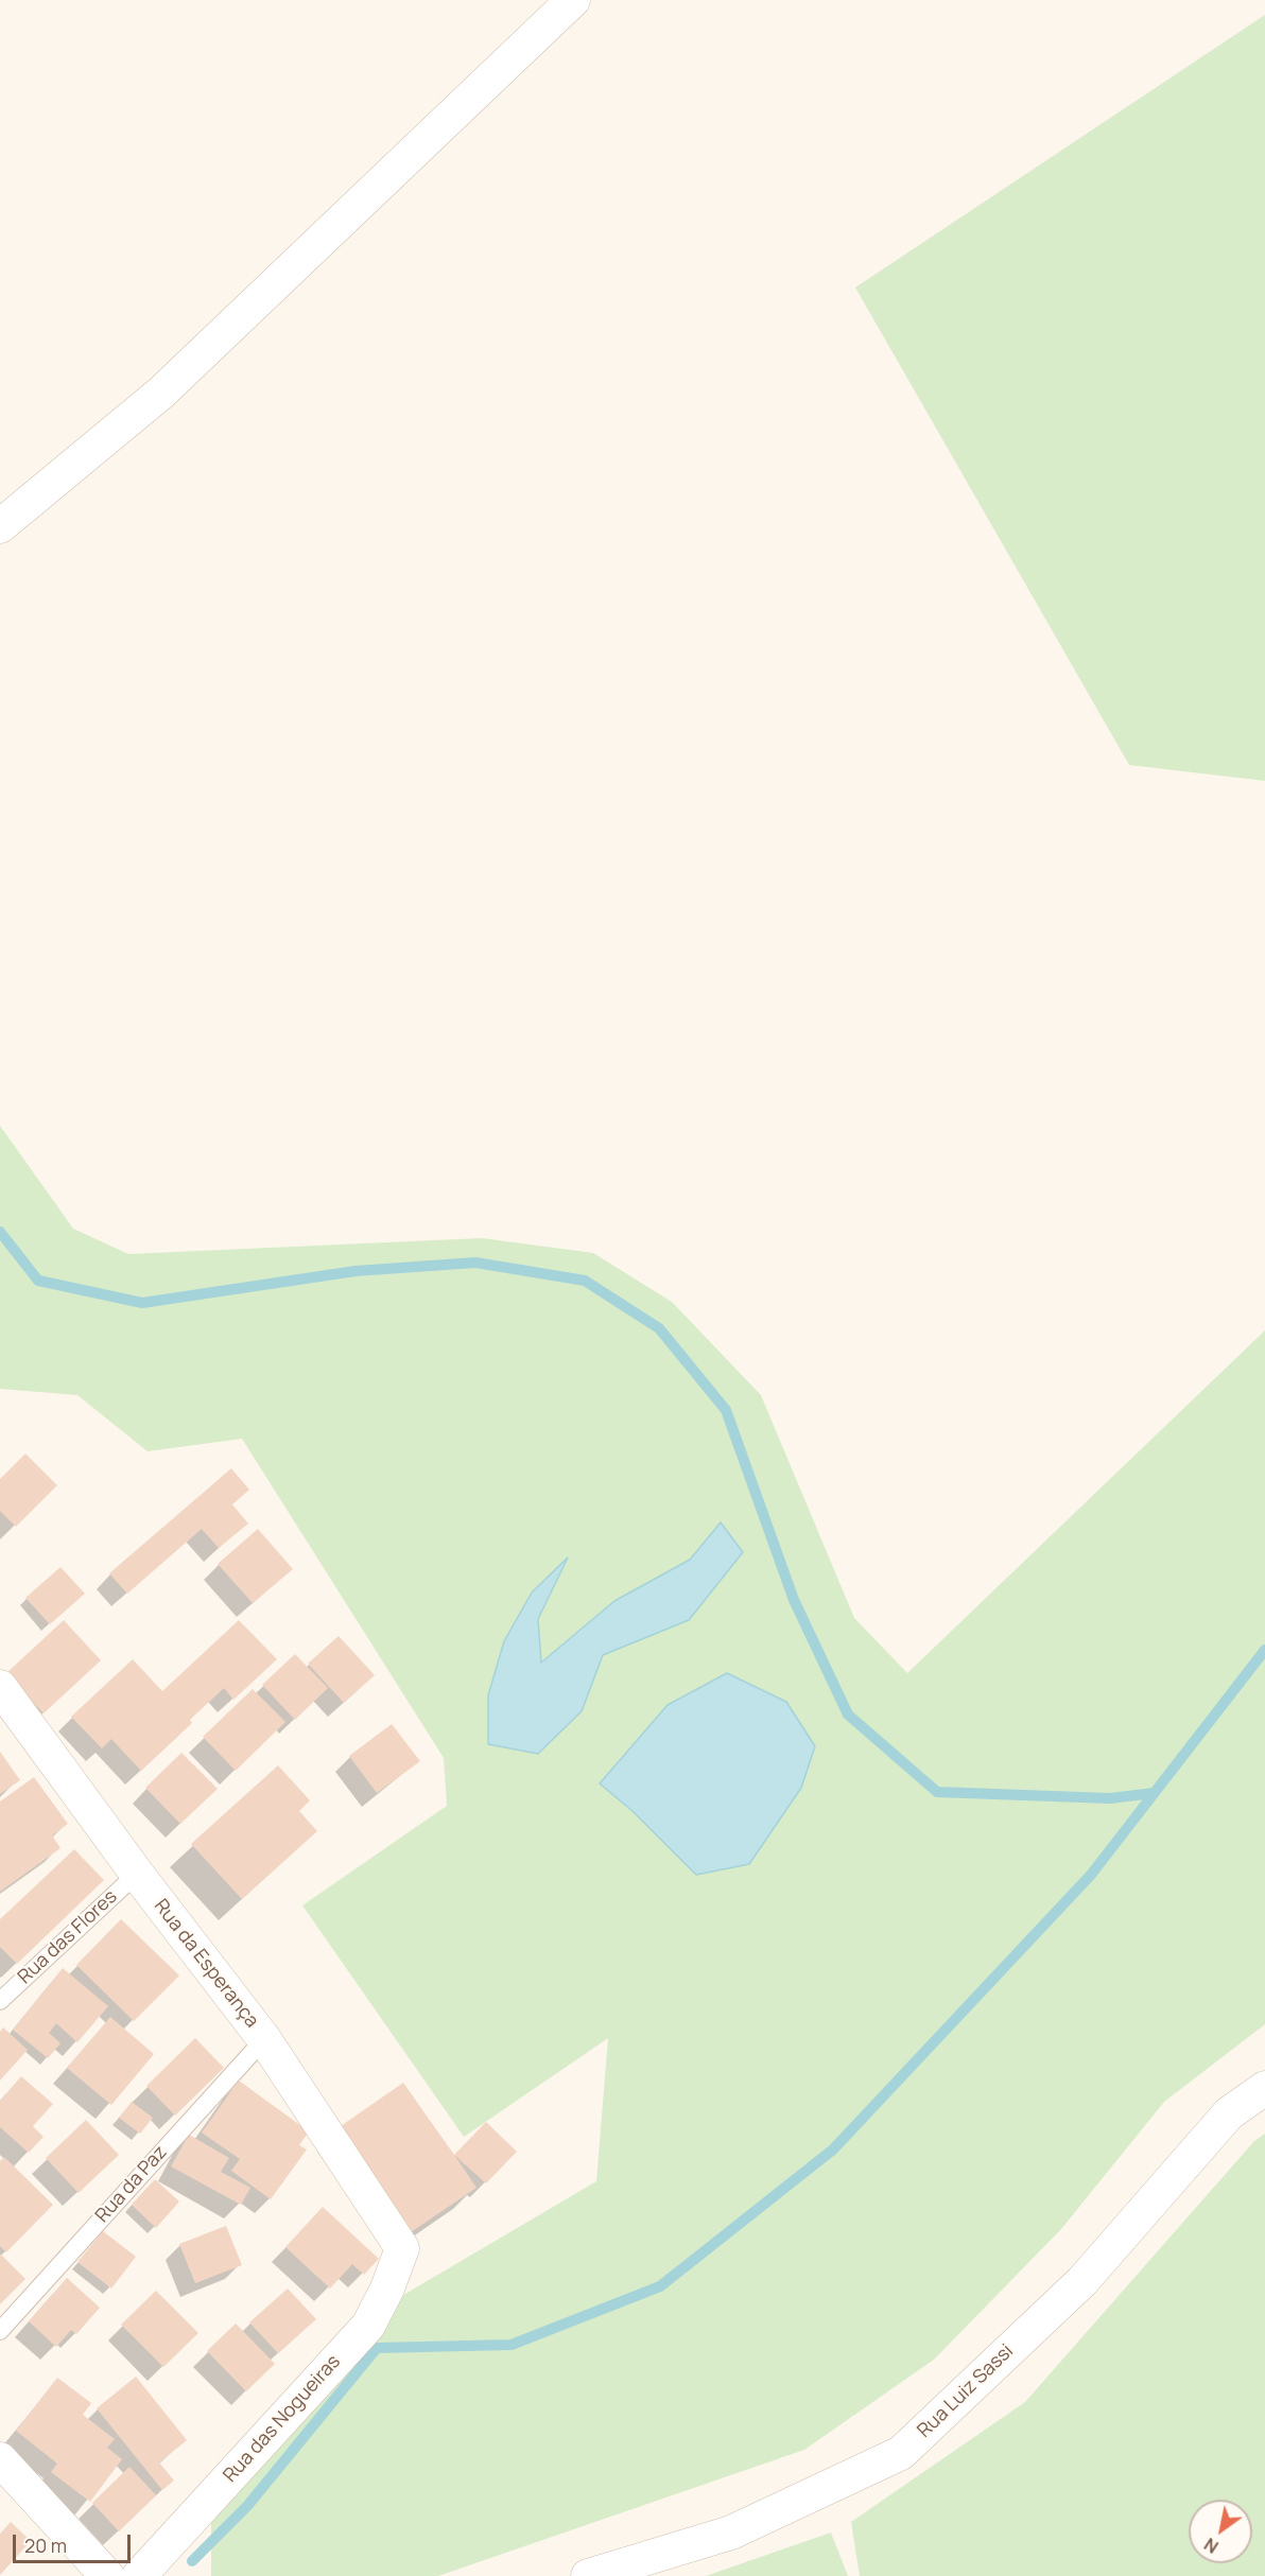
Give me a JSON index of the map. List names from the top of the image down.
{
  "streets": {
    "street": ["Rua da Esperança", "Rua Luiz Sassi", "Rua das Nogueiras"],
    "lane": ["Rua das Flores", "Rua da Paz"]
  },
  "crossings": [
    ["Rua das Flores", "Rua da Esperança"],
    ["Rua da Esperança", "Rua da Paz"],
    ["Rua da Esperança", "Rua das Nogueiras"]
  ],
  "scale_bar": "20 m",
  "north": "bottom left"
}
